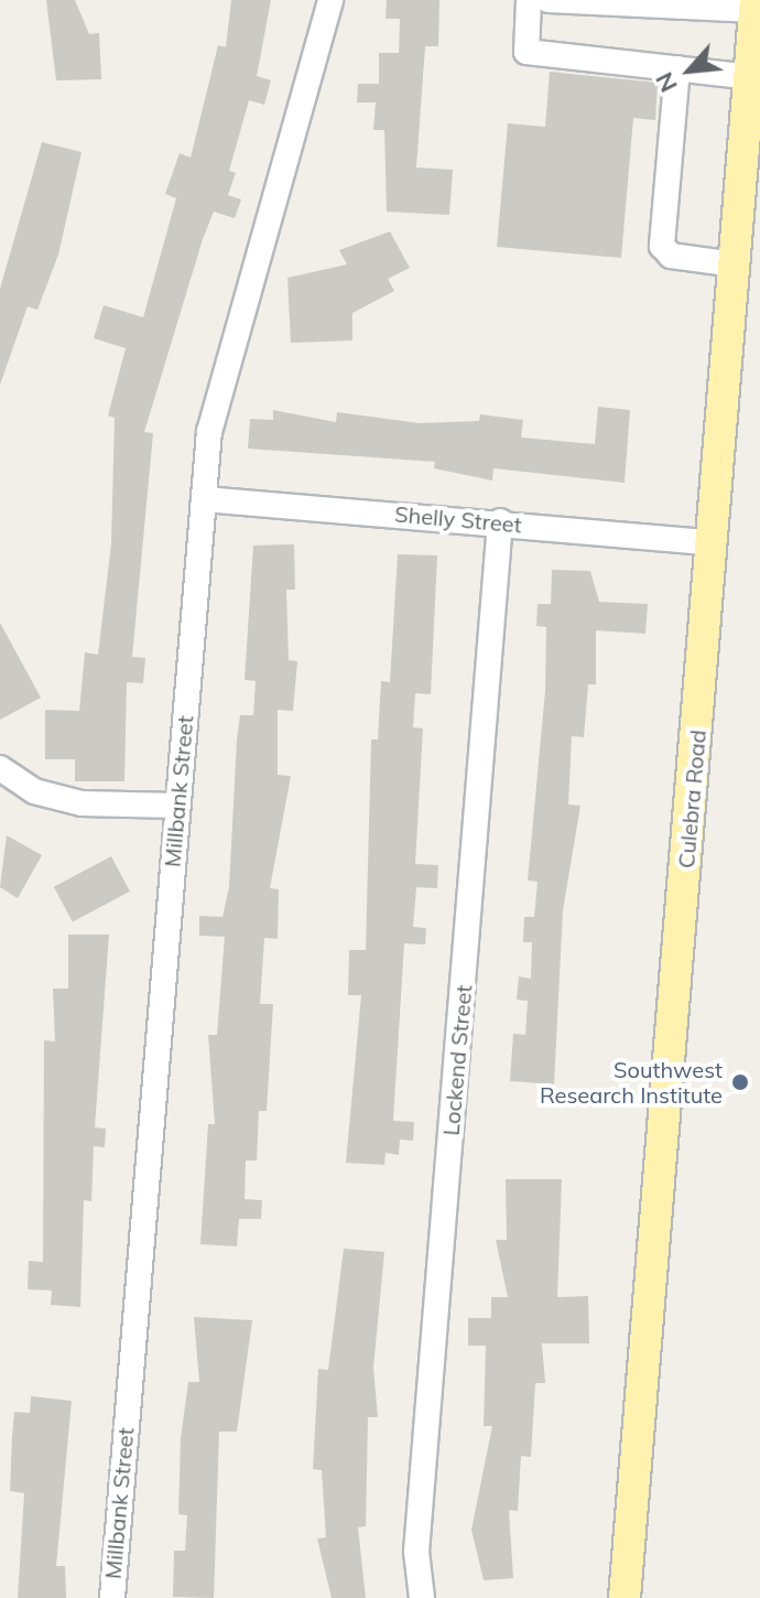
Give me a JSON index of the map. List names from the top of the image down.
{
  "streets": {
    "main road": ["Culebra Road"],
    "street": ["Shelly Street", "Millbank Street", "Lockend Street"]
  },
  "crossings": [
    ["Shelly Street", "Millbank Street"],
    ["Shelly Street", "Culebra Road"],
    ["Shelly Street", "Lockend Street"]
  ],
  "places": ["Southwest Research Institute"],
  "north": "bottom left"
}
